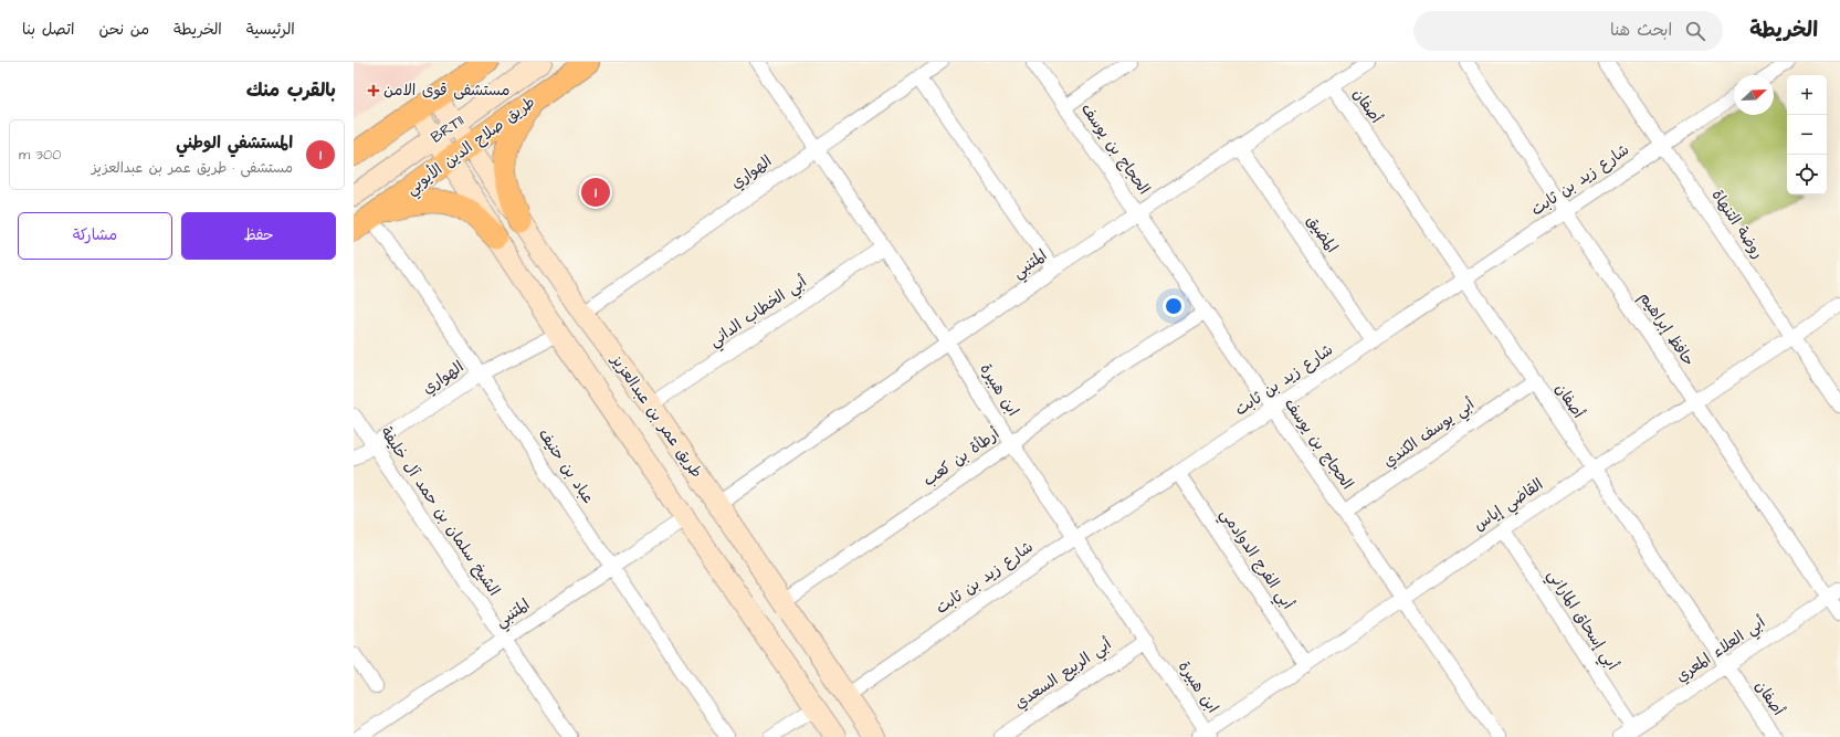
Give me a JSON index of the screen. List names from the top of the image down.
{
  "streets": {
    "main road": ["BRT11", "طريق صلاح الدين الأيوبي", "طريق عمر بن عبدالعزيز"],
    "street": [
      "أصفان",
      "الحجاج بن يوسف",
      "الهواري",
      "شارع زيد بن ثابت",
      "روضة التنهاة",
      "المضيق",
      "المتنبي",
      "أبي الخطاب الداني",
      "حافظ إبراهيم",
      "ابن هبيرة",
      "أبي يوسف الكندي",
      "أرطأة بن كعب",
      "عباد بن حنيف",
      "القاضي إياس",
      "الشيخ سلمان بن حمد آل خليفة",
      "أبي الفرج الدوادمي",
      "أبي إسحاق الماراني",
      "أبي العلاء المعري",
      "أبي الربيع السعدي"
    ]
  },
  "crossings": [
    ["أصفان", "شارع زيد بن ثابت"],
    ["أصفان", "المتنبي"],
    ["أصفان", "أبي يوسف الكندي"],
    ["أصفان", "القاضي إياس"],
    ["أصفان", "أبي العلاء المعري"],
    ["BRT11", "طريق عمر بن عبدالعزيز"],
    ["طريق صلاح الدين الأيوبي", "طريق عمر بن عبدالعزيز"],
    ["طريق صلاح الدين الأيوبي", "عباد بن حنيف"],
    ["الحجاج بن يوسف", "شارع زيد بن ثابت"],
    ["الحجاج بن يوسف", "المتنبي"],
    ["الحجاج بن يوسف", "أبي يوسف الكندي"],
    ["الحجاج بن يوسف", "أرطأة بن كعب"],
    ["الحجاج بن يوسف", "القاضي إياس"],
    ["الهواري", "ابن هبيرة"],
    ["الهواري", "طريق عمر بن عبدالعزيز"],
    ["الهواري", "عباد بن حنيف"],
    ["الهواري", "الشيخ سلمان بن حمد آل خليفة"],
    ["شارع زيد بن ثابت", "روضة التنهاة"],
    ["شارع زيد بن ثابت", "المضيق"],
    ["شارع زيد بن ثابت", "حافظ إبراهيم"],
    ["شارع زيد بن ثابت", "ابن هبيرة"],
    ["شارع زيد بن ثابت", "طريق عمر بن عبدالعزيز"],
    ["شارع زيد بن ثابت", "أبي الفرج الدوادمي"],
    ["روضة التنهاة", "القاضي إياس"],
    ["المضيق", "المتنبي"],
    ["المتنبي", "ابن هبيرة"],
    ["المتنبي", "طريق عمر بن عبدالعزيز"],
    ["المتنبي", "عباد بن حنيف"],
    ["المتنبي", "الشيخ سلمان بن حمد آل خليفة"],
    ["أبي الخطاب الداني", "ابن هبيرة"],
    ["أبي الخطاب الداني", "طريق عمر بن عبدالعزيز"],
    ["حافظ إبراهيم", "القاضي إياس"],
    ["حافظ إبراهيم", "أبي العلاء المعري"],
    ["ابن هبيرة", "أرطأة بن كعب"],
    ["ابن هبيرة", "القاضي إياس"],
    ["ابن هبيرة", "أبي الربيع السعدي"],
    ["طريق عمر بن عبدالعزيز", "أرطأة بن كعب"],
    ["القاضي إياس", "أبي الفرج الدوادمي"],
    ["القاضي إياس", "أبي إسحاق الماراني"],
    ["أبي إسحاق الماراني", "أبي العلاء المعري"]
  ],
  "places": {
    "health": ["مستشفى قوى الامن"]
  },
  "north": "top right",
  "page": {
    "header": "الخريطة",
    "search": "ابحث هنا",
    "nav": [
      "الرئيسية",
      "الخريطة",
      "من نحن",
      "اتصل بنا"
    ],
    "heading": "بالقرب منك",
    "map_buttons": ["+", "−"],
    "list": [
      {
        "mark": "1",
        "name": "المستشفي الوطني",
        "note": "مستشفى · طريق عمر بن عبدالعزيز",
        "value": "300 m"
      }
    ],
    "pins": "1",
    "buttons": ["حفظ", "مشاركة"]
  }
}
